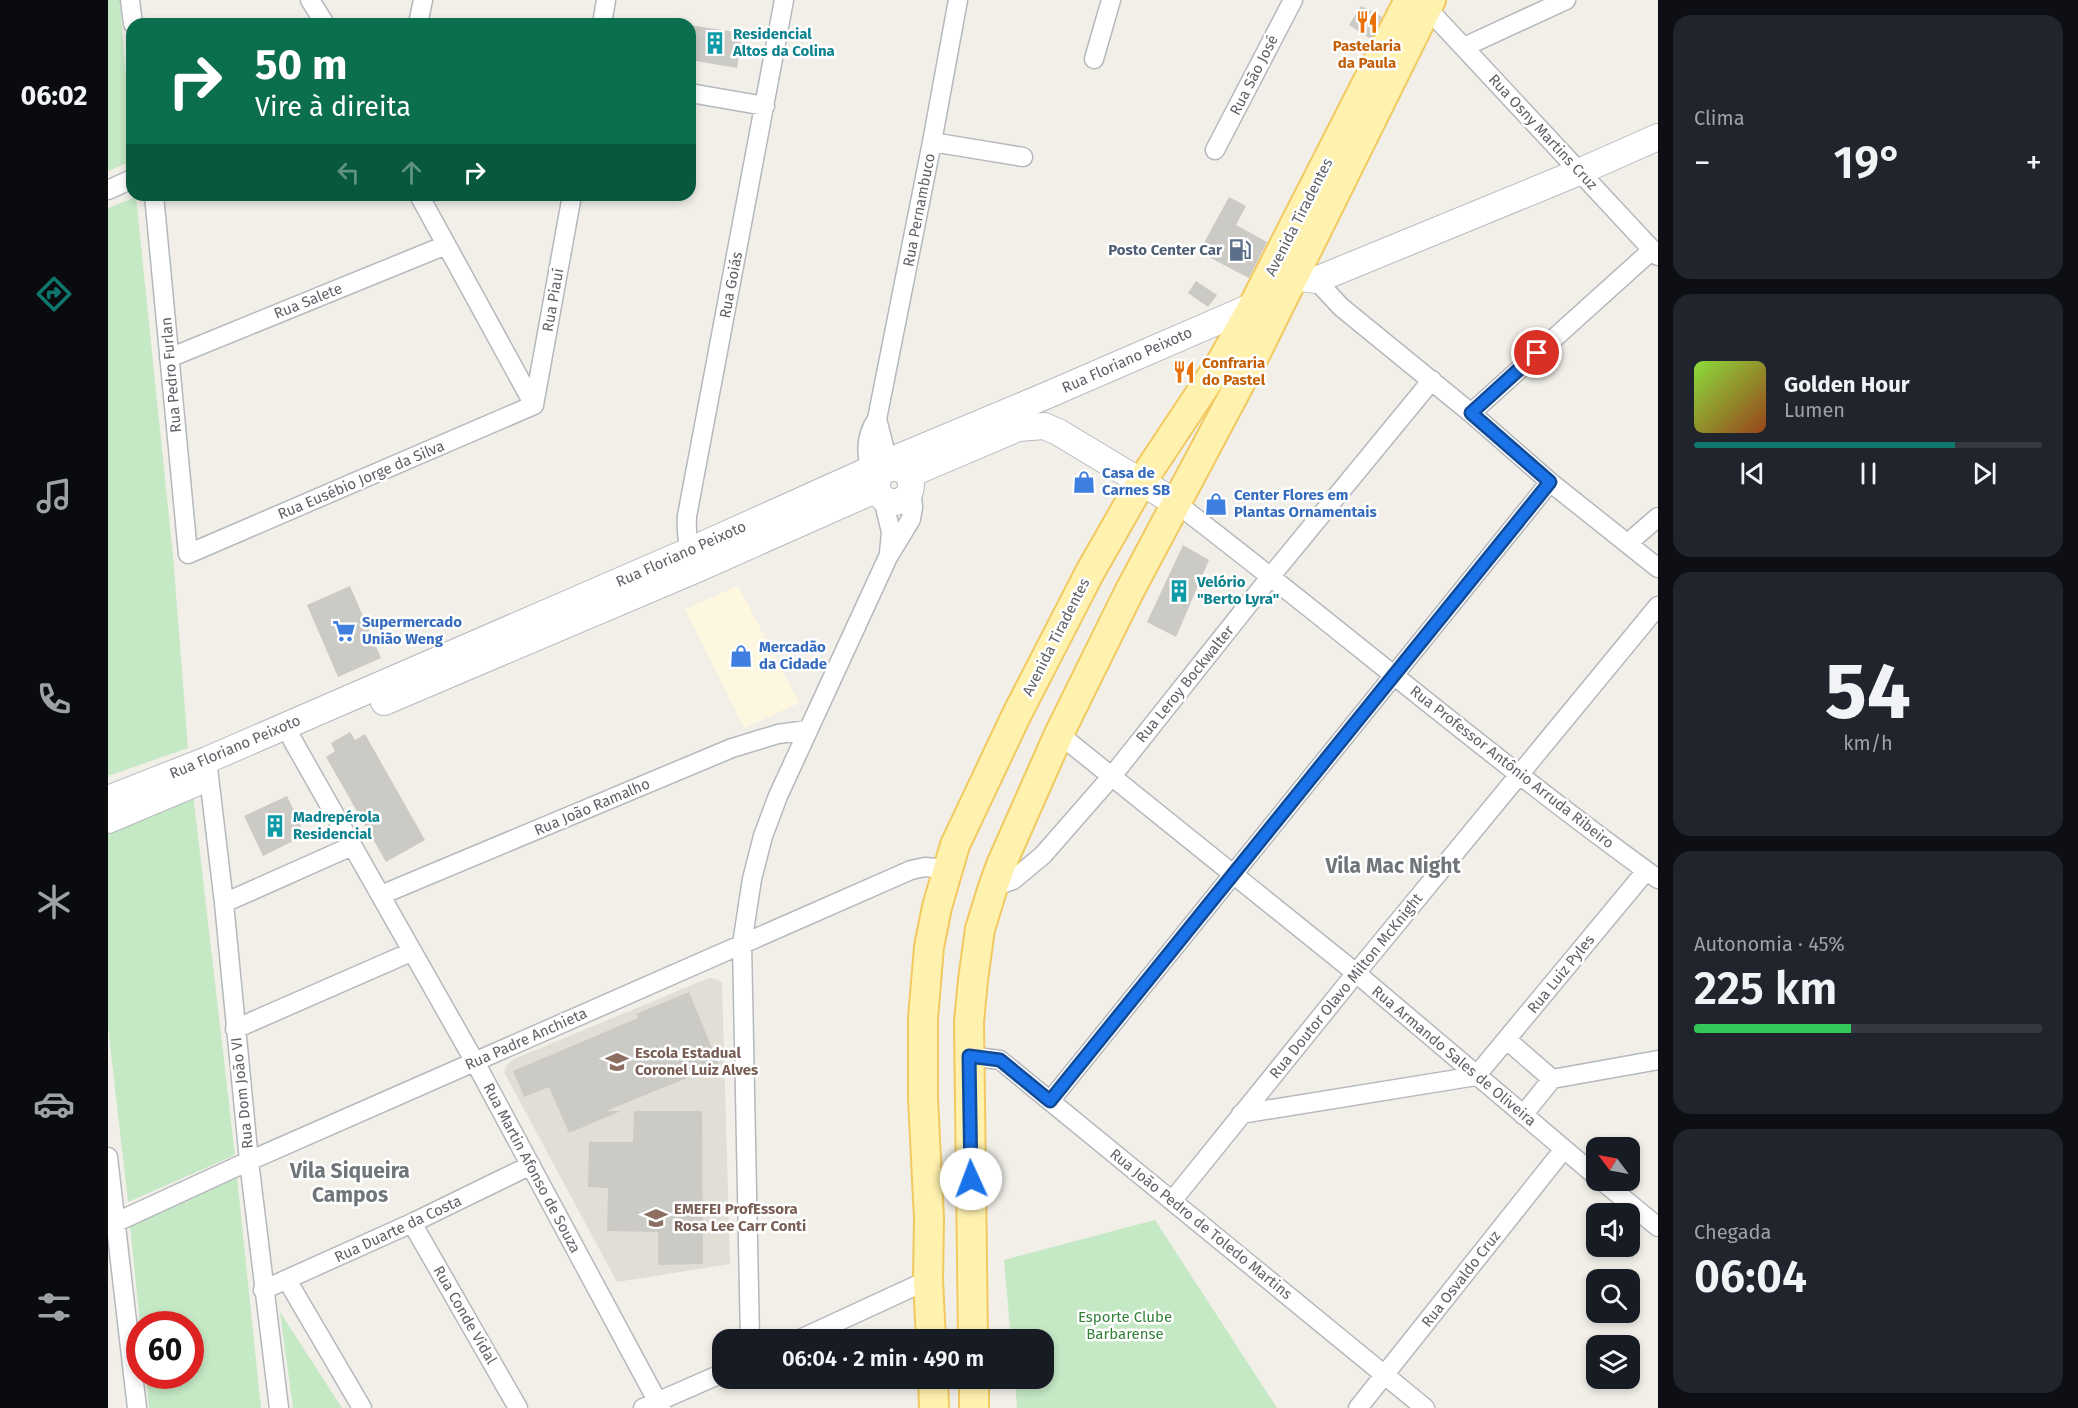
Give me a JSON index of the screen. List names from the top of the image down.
{
  "streets": {
    "main road": ["Avenida Tiradentes", "Rua Floriano Peixoto", "Rua Professor Antônio Arruda Ribeiro"],
    "street": [
      "Rua São José",
      "Rua Osny Martins Cruz",
      "Rua Pernambuco",
      "Rua Goiás",
      "Rua Piauí",
      "Rua Salete",
      "Rua Pedro Furlan",
      "Rua Eusébio Jorge da Silva",
      "Rua Leroy Bockwalter",
      "Rua João Ramalho",
      "Rua Luiz Pyles",
      "Rua Doutor Olavo Milton McKnight",
      "Rua Padre Anchieta",
      "Rua Armando Sales de Oliveira",
      "Rua Dom João VI",
      "Rua Martin Afonso de Souza",
      "Rua João Pedro de Toledo Martins",
      "Rua Duarte da Costa",
      "Rua Osvaldo Cruz",
      "Rua Conde Vidal"
    ]
  },
  "crossings": [
    ["Rua Osny Martins Cruz", "Avenida Tiradentes"],
    ["Rua Pernambuco", "Rua Floriano Peixoto"],
    ["Avenida Tiradentes", "Rua Floriano Peixoto"],
    ["Avenida Tiradentes", "Rua Leroy Bockwalter"],
    ["Avenida Tiradentes", "Rua Professor Antônio Arruda Ribeiro"],
    ["Avenida Tiradentes", "Rua Padre Anchieta"],
    ["Avenida Tiradentes", "Rua Armando Sales de Oliveira"],
    ["Avenida Tiradentes", "Rua João Pedro de Toledo Martins"],
    ["Rua Goiás", "Rua Floriano Peixoto"],
    ["Rua Piauí", "Rua Eusébio Jorge da Silva"],
    ["Rua Salete", "Rua Pedro Furlan"],
    ["Rua Floriano Peixoto", "Rua Professor Antônio Arruda Ribeiro"],
    ["Rua Floriano Peixoto", "Rua Dom João VI"],
    ["Rua Floriano Peixoto", "Rua Martin Afonso de Souza"],
    ["Rua Pedro Furlan", "Rua Eusébio Jorge da Silva"],
    ["Rua Leroy Bockwalter", "Rua Professor Antônio Arruda Ribeiro"],
    ["Rua Leroy Bockwalter", "Rua Armando Sales de Oliveira"],
    ["Rua Professor Antônio Arruda Ribeiro", "Rua Luiz Pyles"],
    ["Rua Professor Antônio Arruda Ribeiro", "Rua Doutor Olavo Milton McKnight"],
    ["Rua João Ramalho", "Rua Martin Afonso de Souza"],
    ["Rua Luiz Pyles", "Rua Armando Sales de Oliveira"],
    ["Rua Doutor Olavo Milton McKnight", "Rua Armando Sales de Oliveira"],
    ["Rua Doutor Olavo Milton McKnight", "Rua João Pedro de Toledo Martins"],
    ["Rua Padre Anchieta", "Rua Dom João VI"],
    ["Rua Padre Anchieta", "Rua Martin Afonso de Souza"],
    ["Rua Armando Sales de Oliveira", "Rua Osvaldo Cruz"],
    ["Rua Dom João VI", "Rua Duarte da Costa"],
    ["Rua Martin Afonso de Souza", "Rua Duarte da Costa"],
    ["Rua João Pedro de Toledo Martins", "Rua Osvaldo Cruz"],
    ["Rua Duarte da Costa", "Rua Conde Vidal"]
  ],
  "districts": ["Vila Mac Night", "Vila Siqueira Campos"],
  "parks": ["Esporte Clube Barbarense"],
  "places": {
    "restaurant": ["Pastelaria da Paula", "Confraria do Pastel"],
    "building": ["Residencial Altos da Colina", "Velório \"Berto Lyra\"", "Madrepérola Residencial"],
    "fuel station": ["Posto Center Car"],
    "shop": ["Casa de Carnes SB", "Center Flores em Plantas Ornamentais", "Mercadão da Cidade"],
    "supermarket": ["Supermercado União Weng"],
    "school or university": ["Escola Estadual Coronel Luiz Alves", "EMEFEI ProfEssora Rosa Lee Carr Conti"]
  },
  "north": "top left",
  "page": {
    "tabs": "06:02",
    "tile": [
      "Clima",
      ["54", "km/h"],
      ["Autonomia · 45%", "225 km"],
      ["Chegada", "06:04"]
    ],
    "turn": ["50 m", "Vire à direita"],
    "heat": ["−", "19°", "+"],
    "song": ["Golden Hour", "Lumen"],
    "limit": "60",
    "trip": "06:04 · 2 min · 490 m"
  }
}
